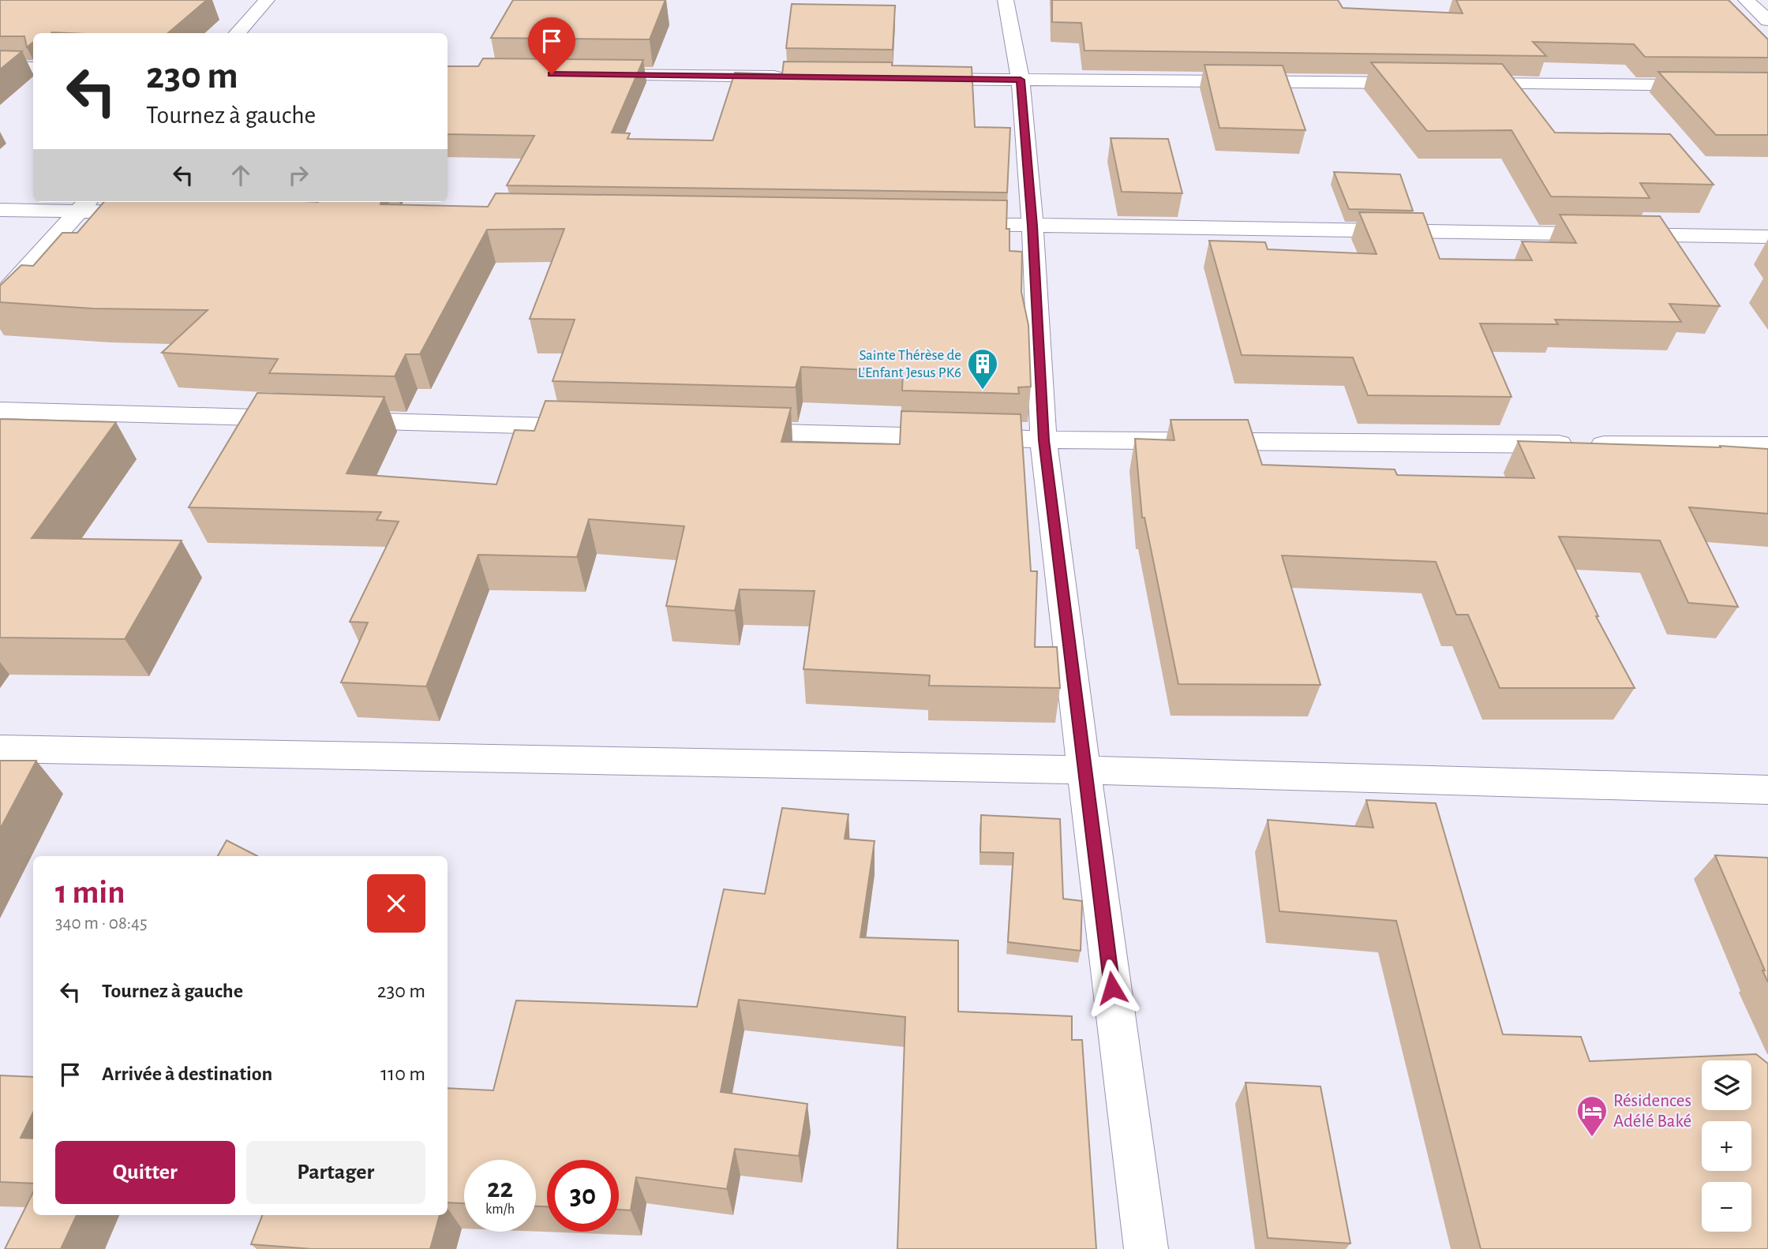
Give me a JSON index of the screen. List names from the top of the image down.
{
  "places": {
    "building": ["Sainte Thérèse de L'Enfant Jesus PK6"],
    "hotel": ["Résidences Adélé Baké"]
  },
  "page": {
    "turn": ["230 m", "Tournez à gauche"],
    "heading": ["1 min", "340 m · 08:45"],
    "list": [
      {
        "name": "Tournez à gauche",
        "value": "230 m"
      },
      {
        "name": "Arrivée à destination",
        "value": "110 m"
      }
    ],
    "map_buttons": ["+", "−"],
    "buttons": ["Quitter", "Partager"],
    "speed": "22 km/h",
    "limit": "30"
  }
}
